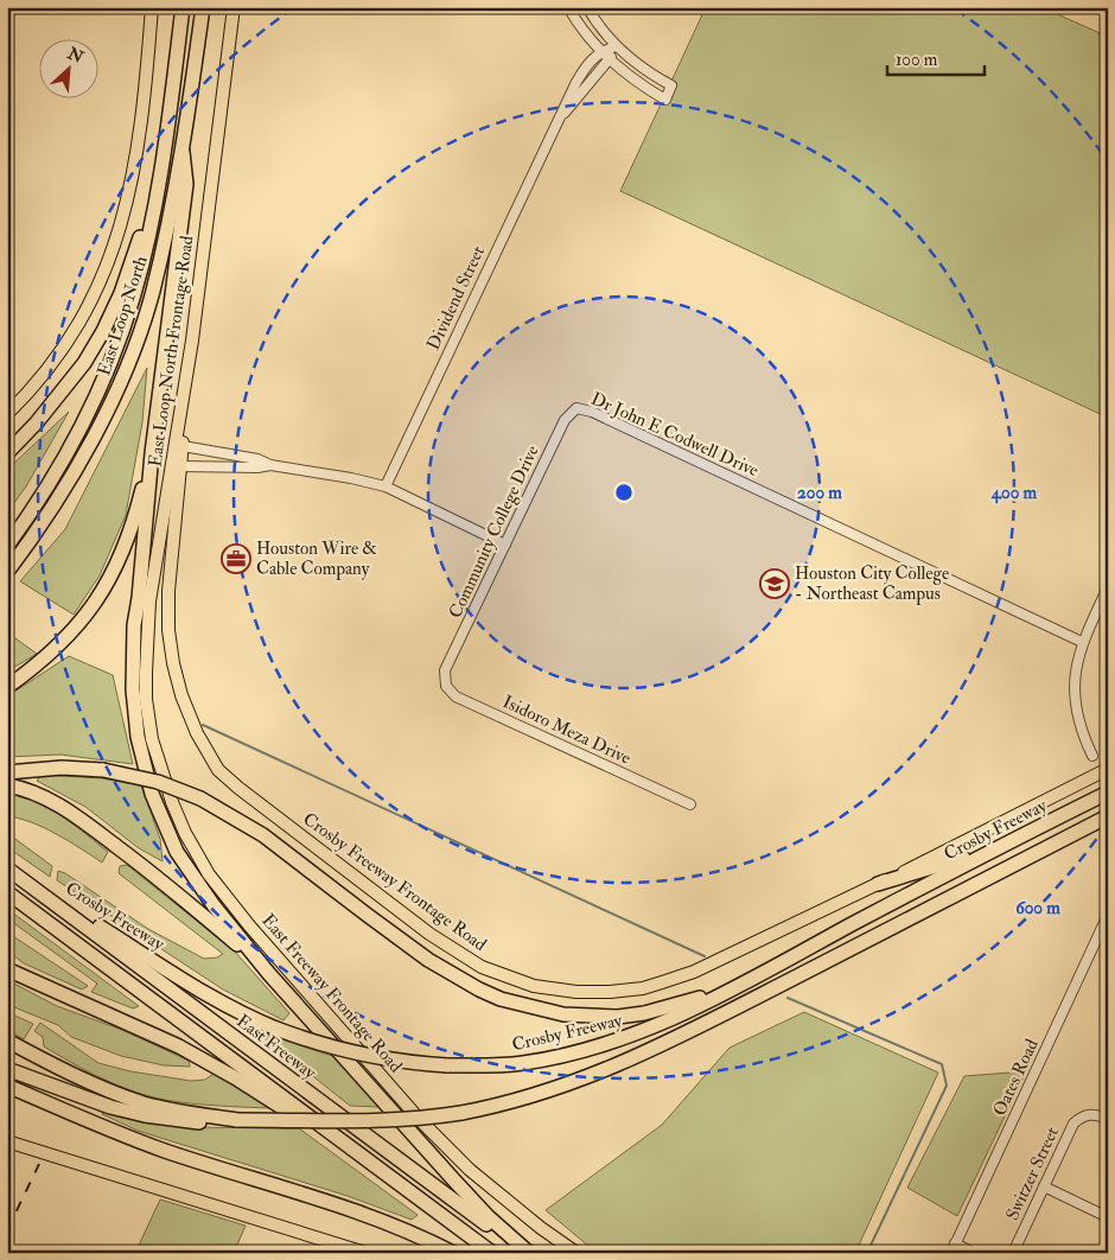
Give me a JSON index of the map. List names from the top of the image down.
{
  "streets": {
    "highway": ["East Loop North", "Crosby Freeway", "East Freeway"],
    "main road": ["East Loop North Frontage Road", "Crosby Freeway Frontage Road", "East Freeway Frontage Road"],
    "street": [
      "Dividend Street",
      "Dr John E Codwell Drive",
      "Community College Drive",
      "Isidoro Meza Drive",
      "Oates Road",
      "Switzer Street"
    ]
  },
  "crossings": [
    ["East Loop North Frontage Road", "Crosby Freeway Frontage Road"],
    ["East Loop North Frontage Road", "East Freeway Frontage Road"],
    ["Dr John E Codwell Drive", "Community College Drive"],
    ["Community College Drive", "Isidoro Meza Drive"],
    ["Crosby Freeway", "East Freeway"]
  ],
  "places": {
    "office": ["Houston Wire & Cable Company"],
    "school or university": ["Houston City College - Northeast Campus"]
  },
  "scale_bar": "100 m",
  "north": "top right",
  "rings": ["200 m", "400 m", "600 m"]
}
